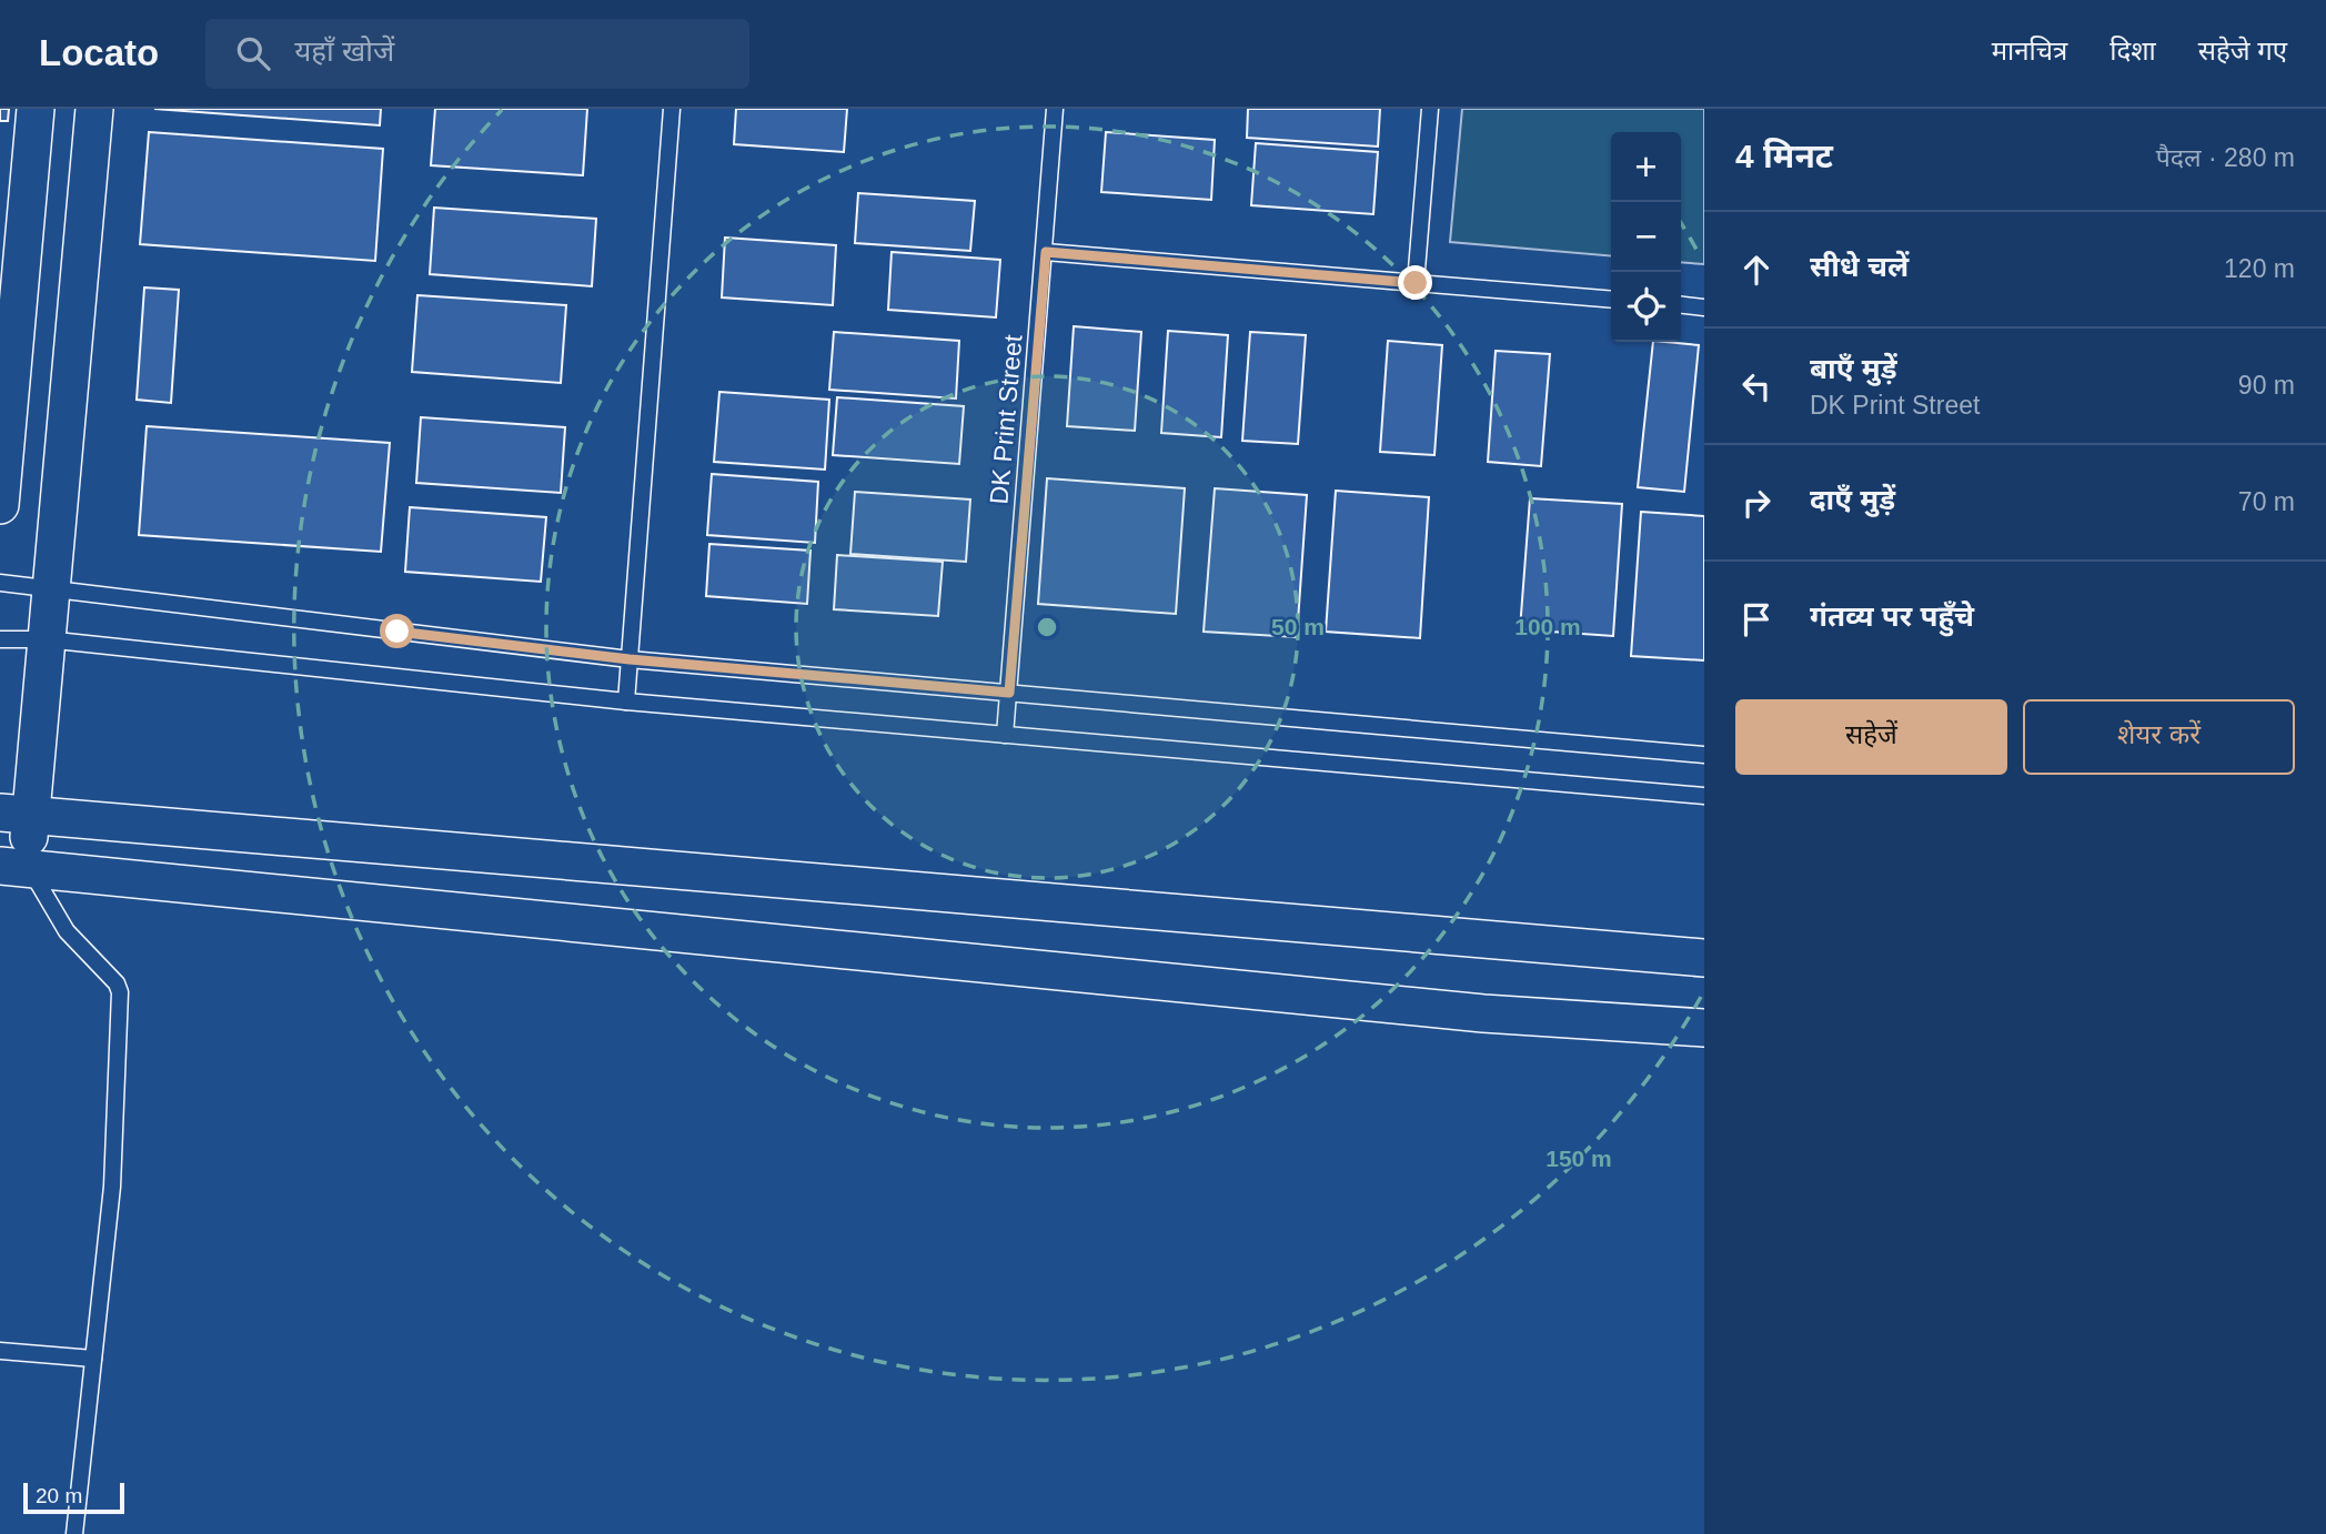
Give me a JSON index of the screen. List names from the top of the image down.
{
  "streets": {
    "lane": ["DK Print Street"]
  },
  "scale_bar": "20 m",
  "page": {
    "header": "Locato",
    "search": "यहाँ खोजें",
    "nav": ["मानचित्र", "दिशा", "सहेजे गए"],
    "heading": ["4 मिनट", "पैदल · 280 m"],
    "map_buttons": ["+", "−"],
    "list": [
      ["सीधे चलें", "120 m"],
      ["बाएँ मुड़ें", "DK Print Street", "90 m"],
      ["दाएँ मुड़ें", "70 m"],
      "गंतव्य पर पहुँचे"
    ],
    "buttons": ["सहेजें", "शेयर करें"],
    "scale": "20 m"
  },
  "rings": ["50 m", "100 m", "150 m"]
}
